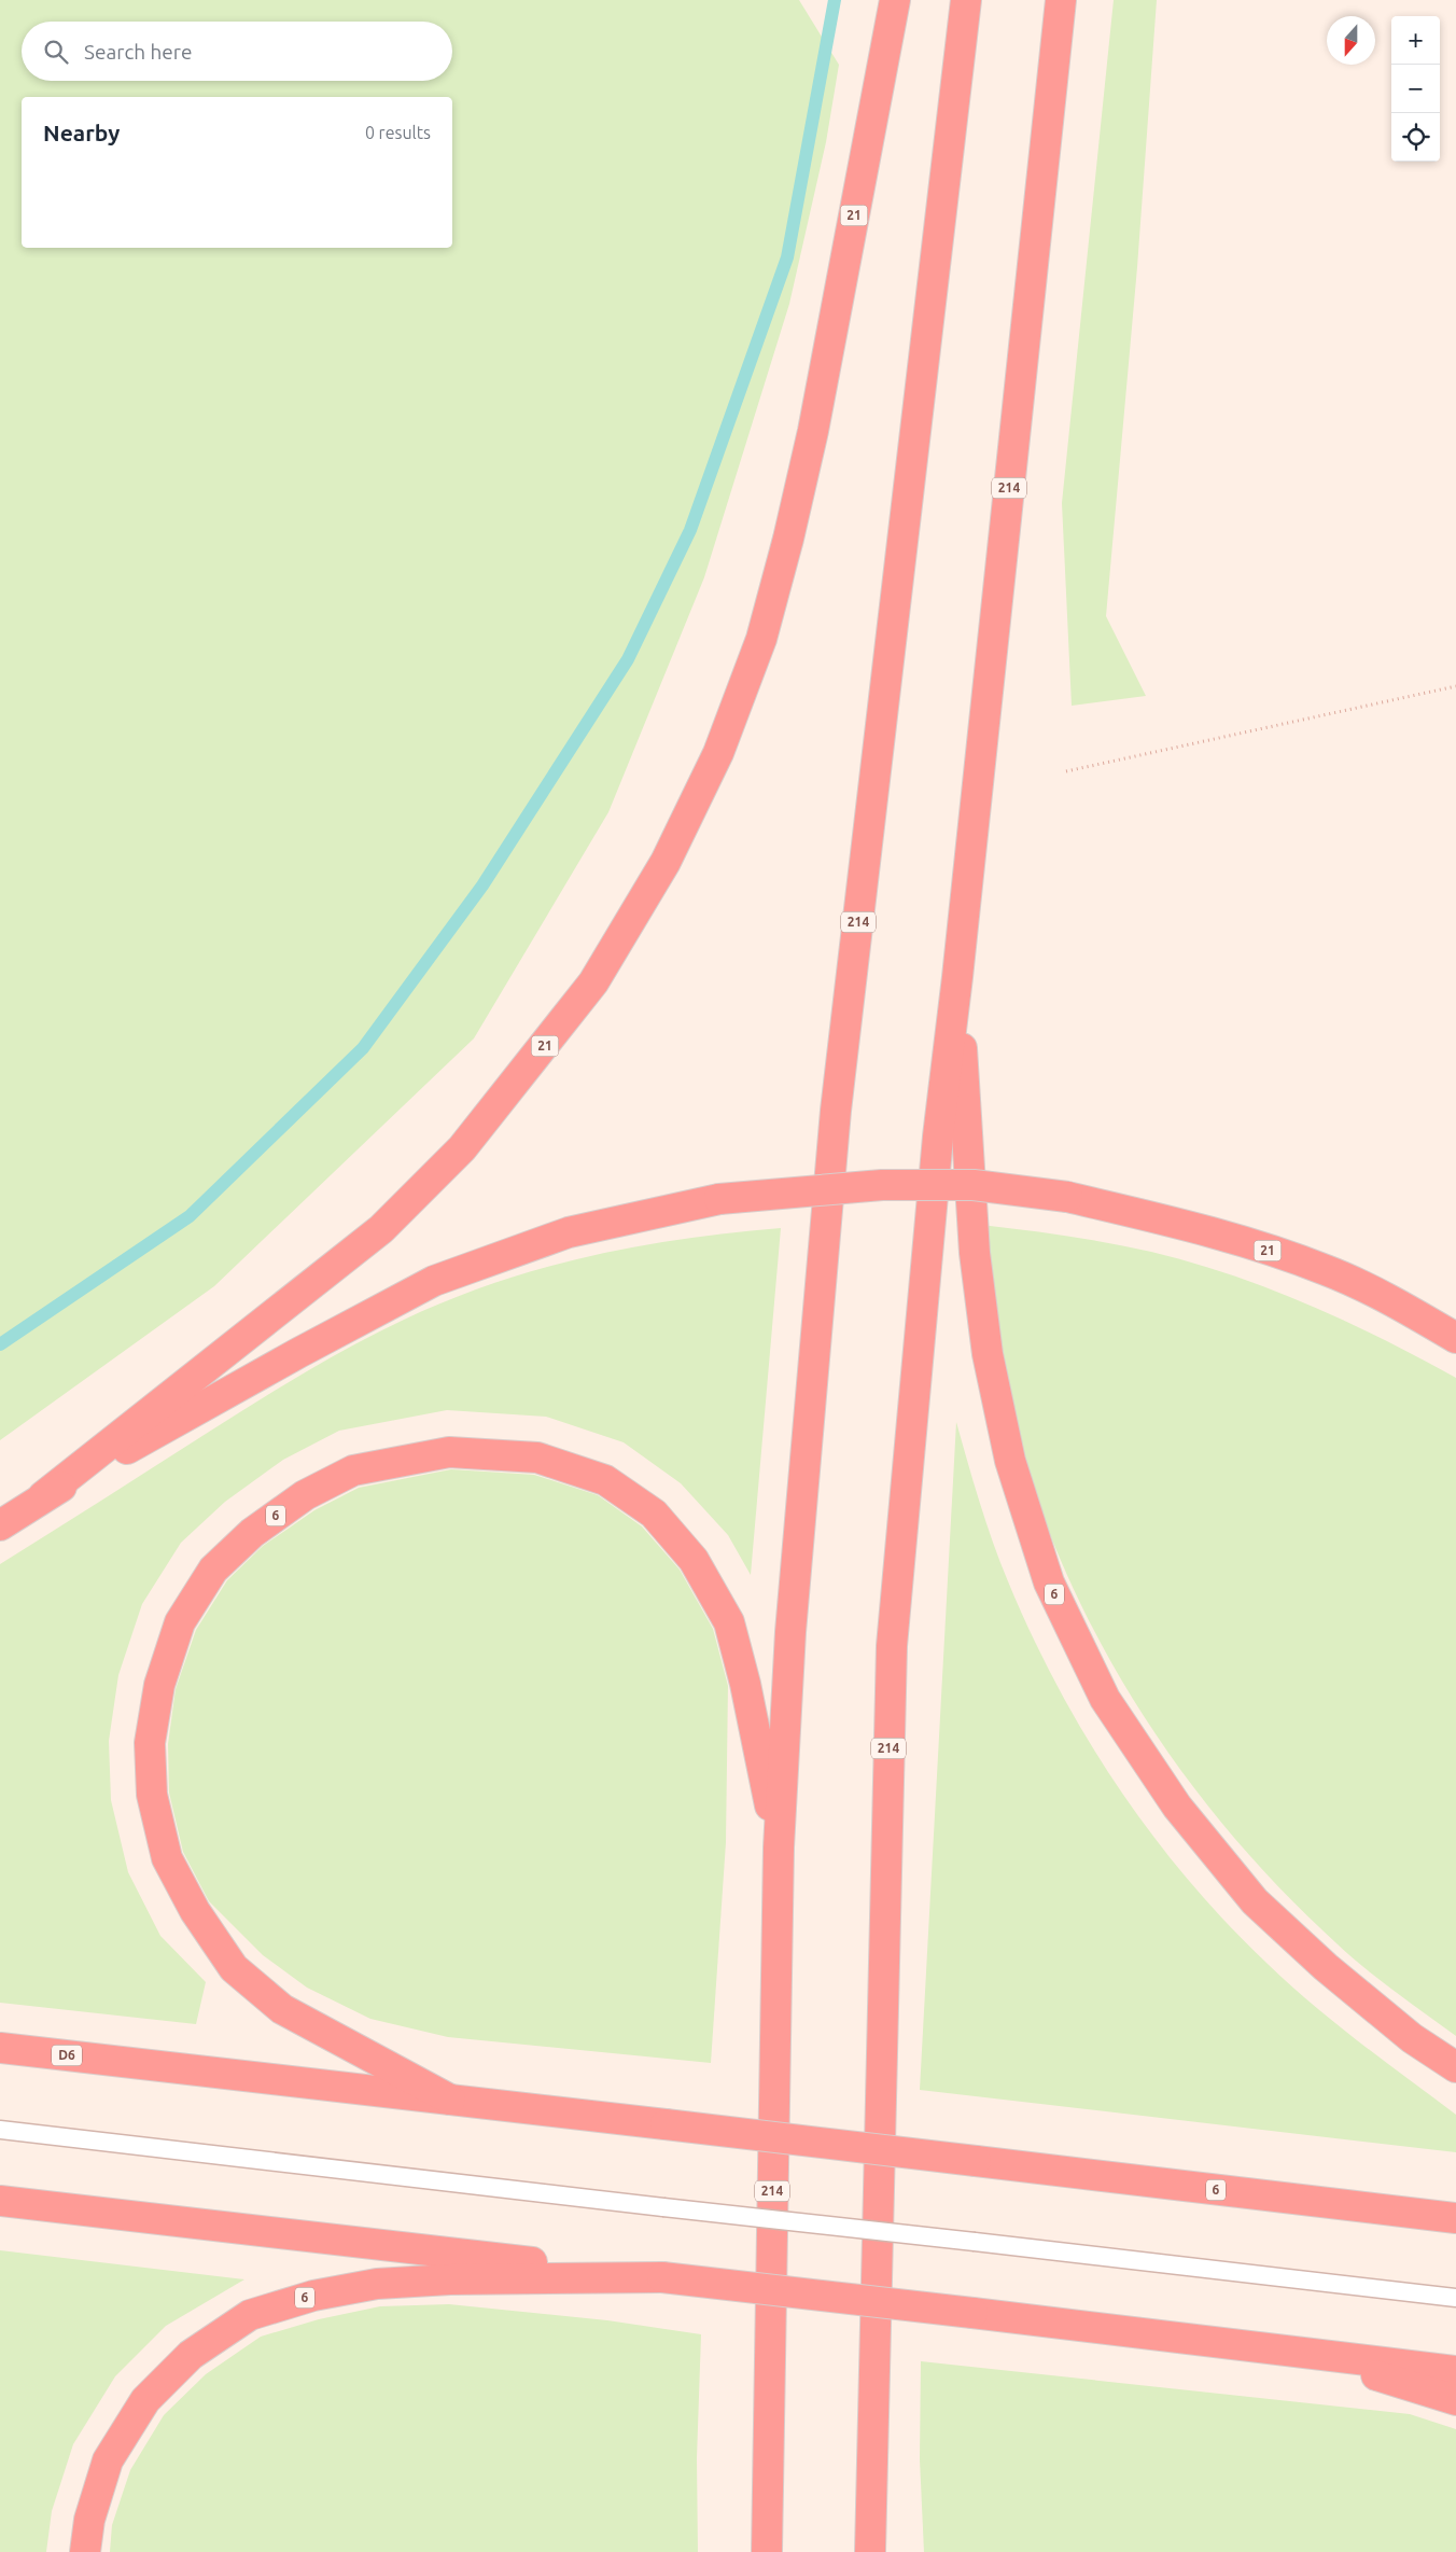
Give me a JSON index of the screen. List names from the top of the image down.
{
  "streets": {
    "highway": [
      "21",
      "214",
      "6",
      "D6"
    ]
  },
  "crossings": [
    ["214", "6"],
    ["6", "D6"]
  ],
  "north": "bottom",
  "page": {
    "map_buttons": ["+", "−"],
    "search": "Search here",
    "heading": ["Nearby", "0 results"]
  }
}
